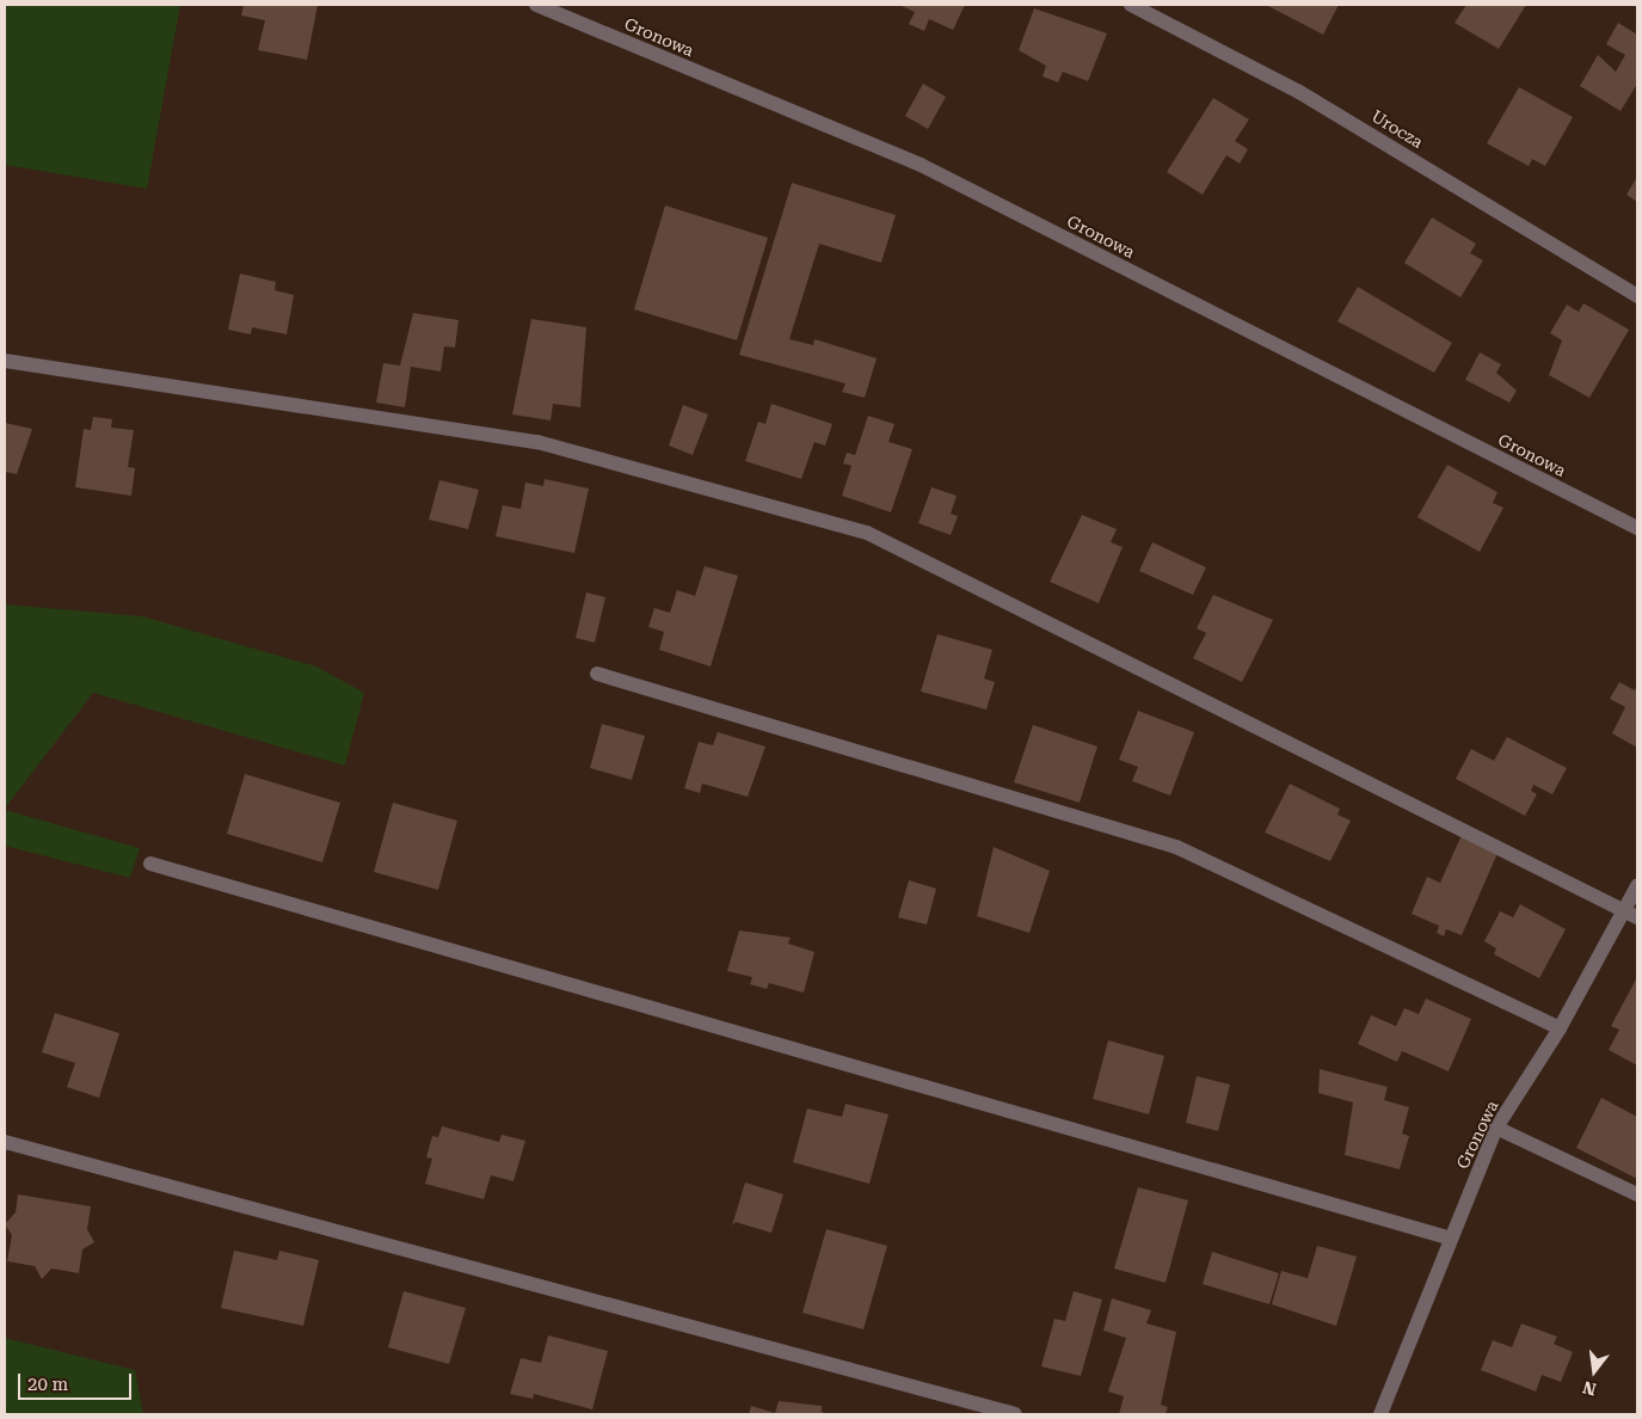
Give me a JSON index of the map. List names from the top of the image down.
{
  "streets": {
    "street": ["Gronowa", "Urocza"]
  },
  "scale_bar": "20 m",
  "north": "bottom"
}
